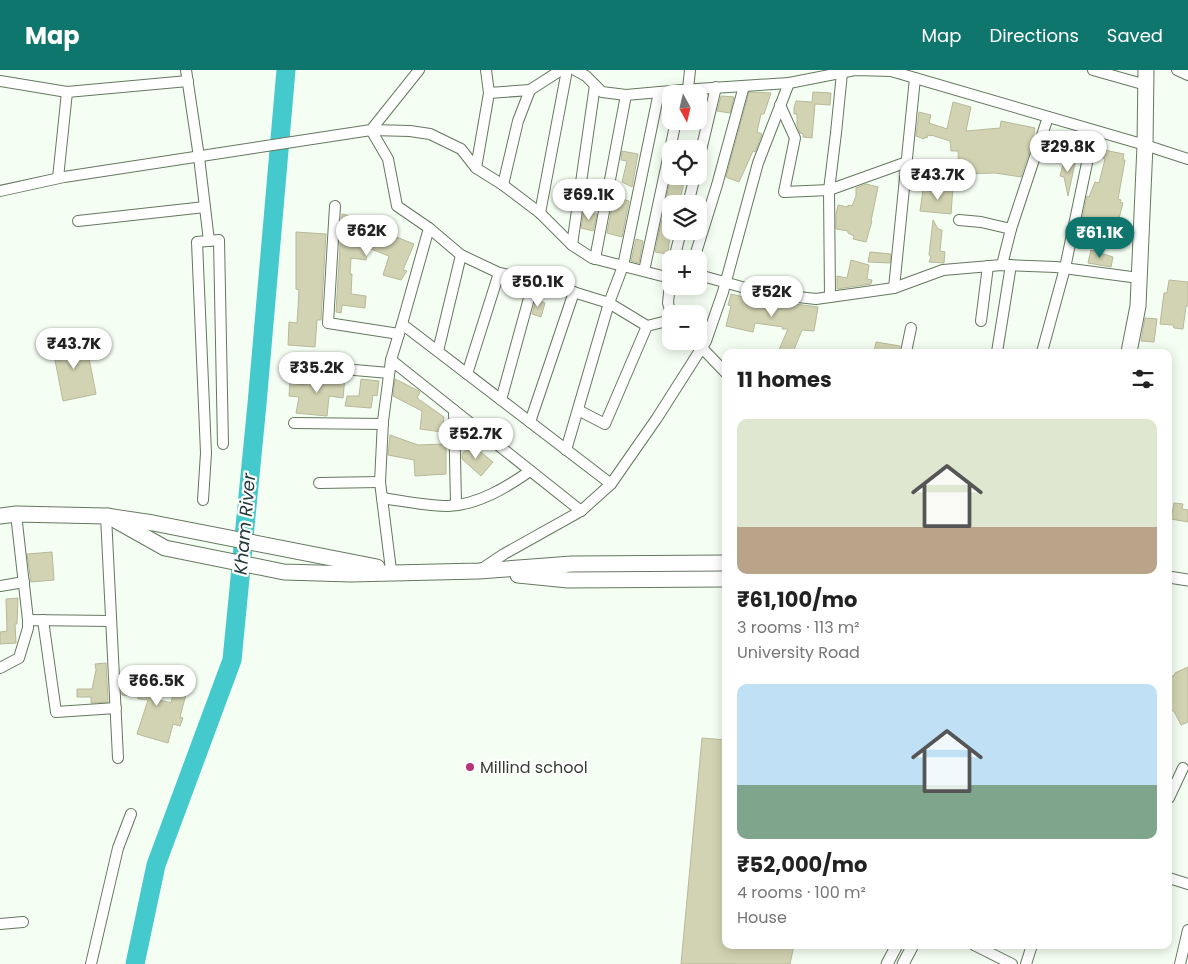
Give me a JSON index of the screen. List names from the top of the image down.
{
  "water": ["Kham River"],
  "places": ["Millind school"],
  "north": "bottom",
  "page": {
    "header": "Map",
    "nav": ["Map", "Directions", "Saved"],
    "map_buttons": ["+", "−"],
    "price": [
      "₹29.8K",
      "₹43.7K",
      "₹69.1K",
      "₹62K",
      "₹61.1K",
      "₹50.1K",
      "₹52K",
      "₹43.7K",
      "₹35.2K",
      "₹52.7K",
      "₹66.5K"
    ],
    "heading": "11 homes",
    "list": [
      {
        "name": "₹61,100/mo",
        "note": "3 rooms · 113 m² · University Road"
      },
      {
        "name": "₹52,000/mo",
        "note": "4 rooms · 100 m² · House"
      }
    ]
  }
}
